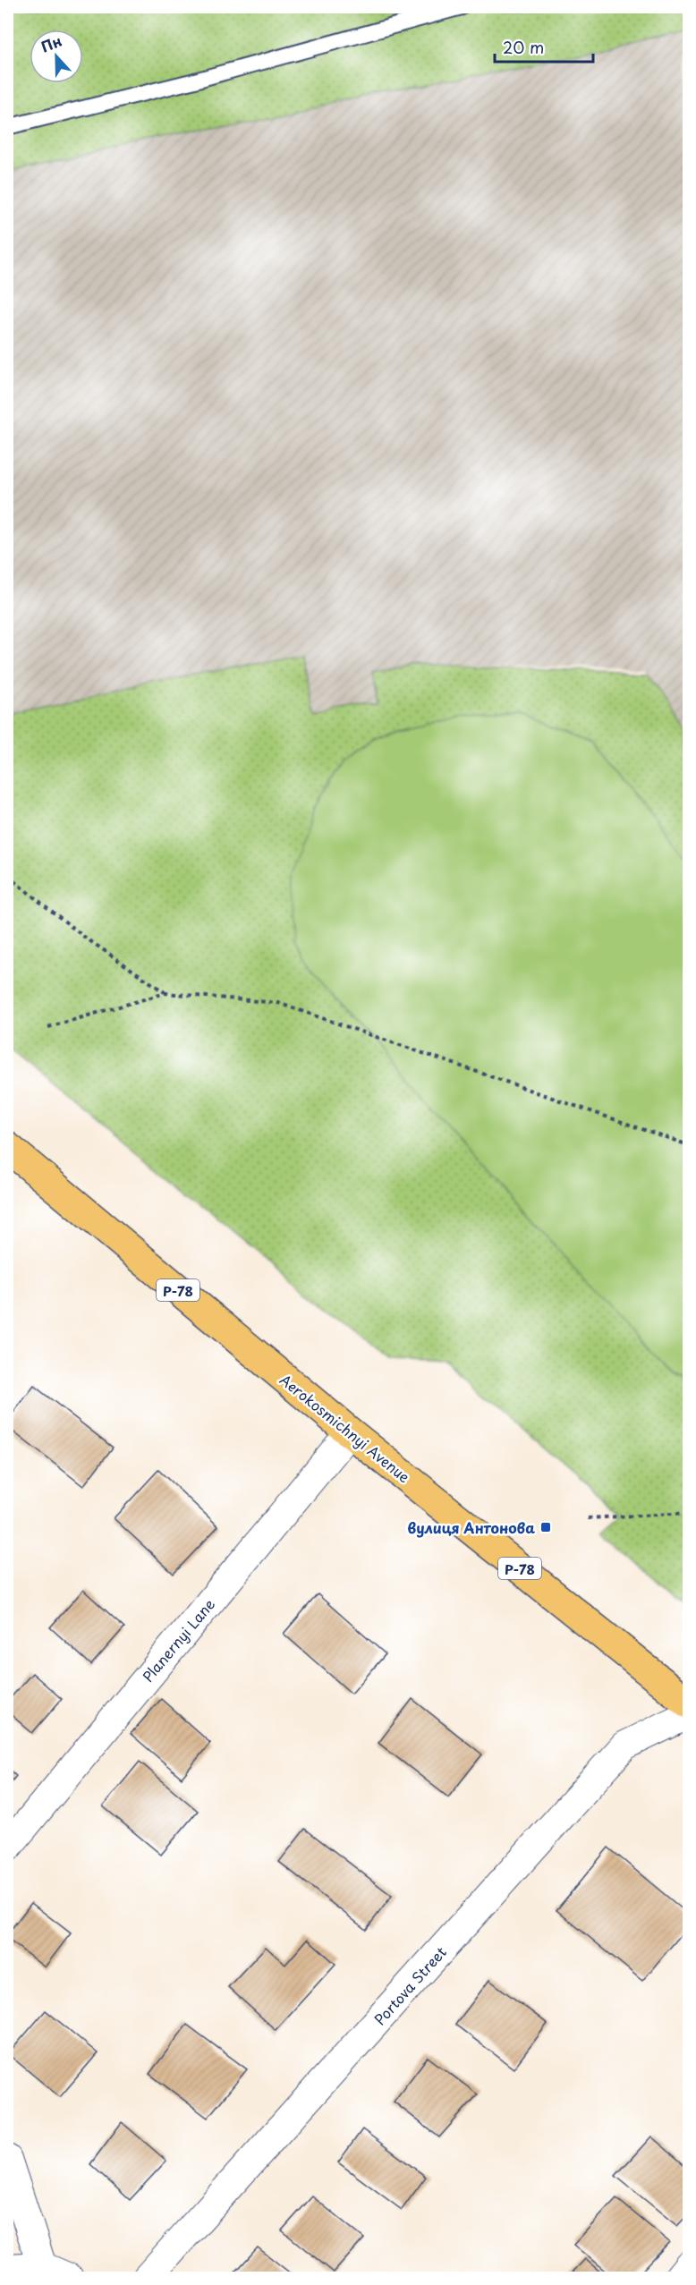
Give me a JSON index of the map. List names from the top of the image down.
{
  "streets": {
    "highway": ["Р-78", "Aerokosmichnyi Avenue"],
    "street": ["Planernyi Lane", "Portova Street"]
  },
  "crossings": [
    ["Aerokosmichnyi Avenue", "Planernyi Lane"]
  ],
  "places": {
    "transit": ["вулиця Антонова"]
  },
  "scale_bar": "20 m",
  "north": "top"
}
